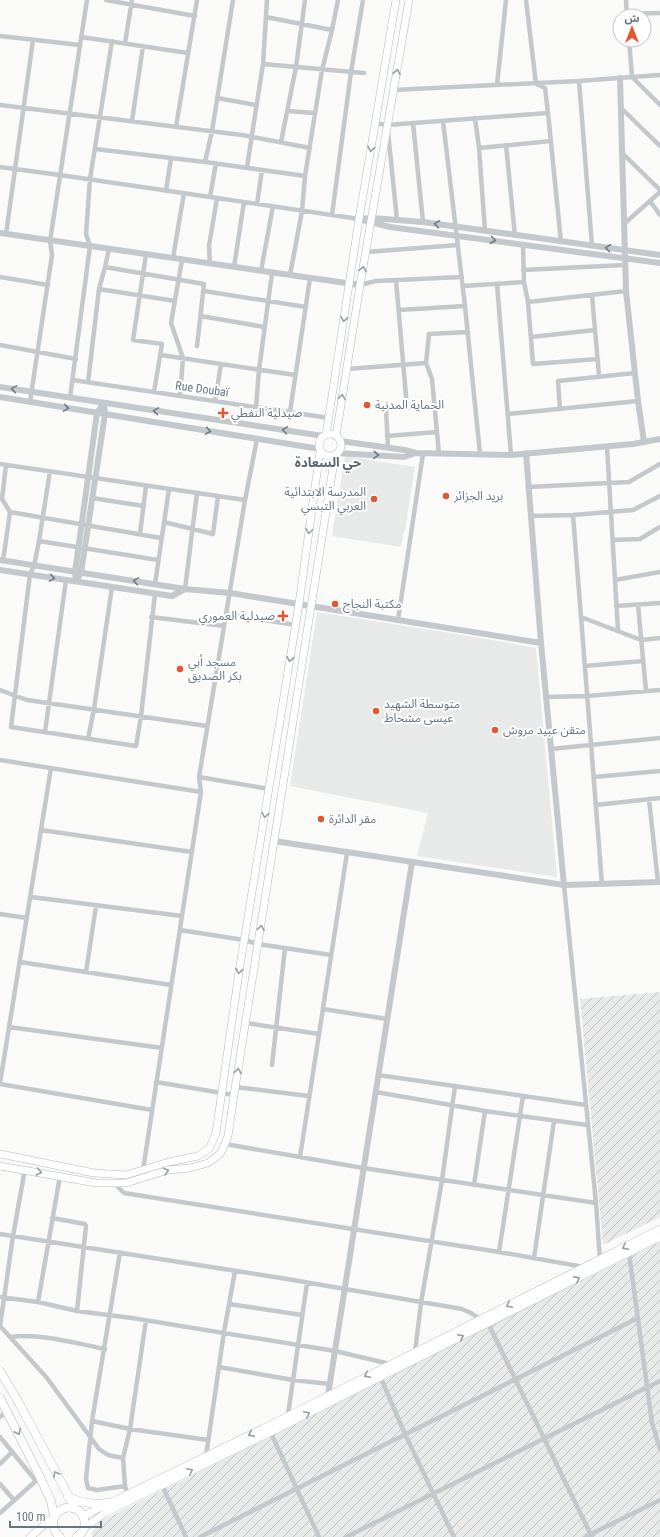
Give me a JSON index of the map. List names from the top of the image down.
{
  "streets": {
    "street": ["Rue Doubaï"]
  },
  "districts": ["حي السعادة"],
  "places": {
    "other": [
      "الحماية المدنية",
      "بريد الجزائر",
      "المدرسة الابتدائية العربي التبسي",
      "مكتبة النجاح",
      "مسجد أبي بكر الصديق",
      "متوسطة الشهيد عيسى مشحاط",
      "متقن عبيد مروش",
      "مقر الدائرة"
    ],
    "health": ["صيدلية النفطي", "صيدلية العموري"]
  },
  "scale_bar": "100 m",
  "north": "top"
}
